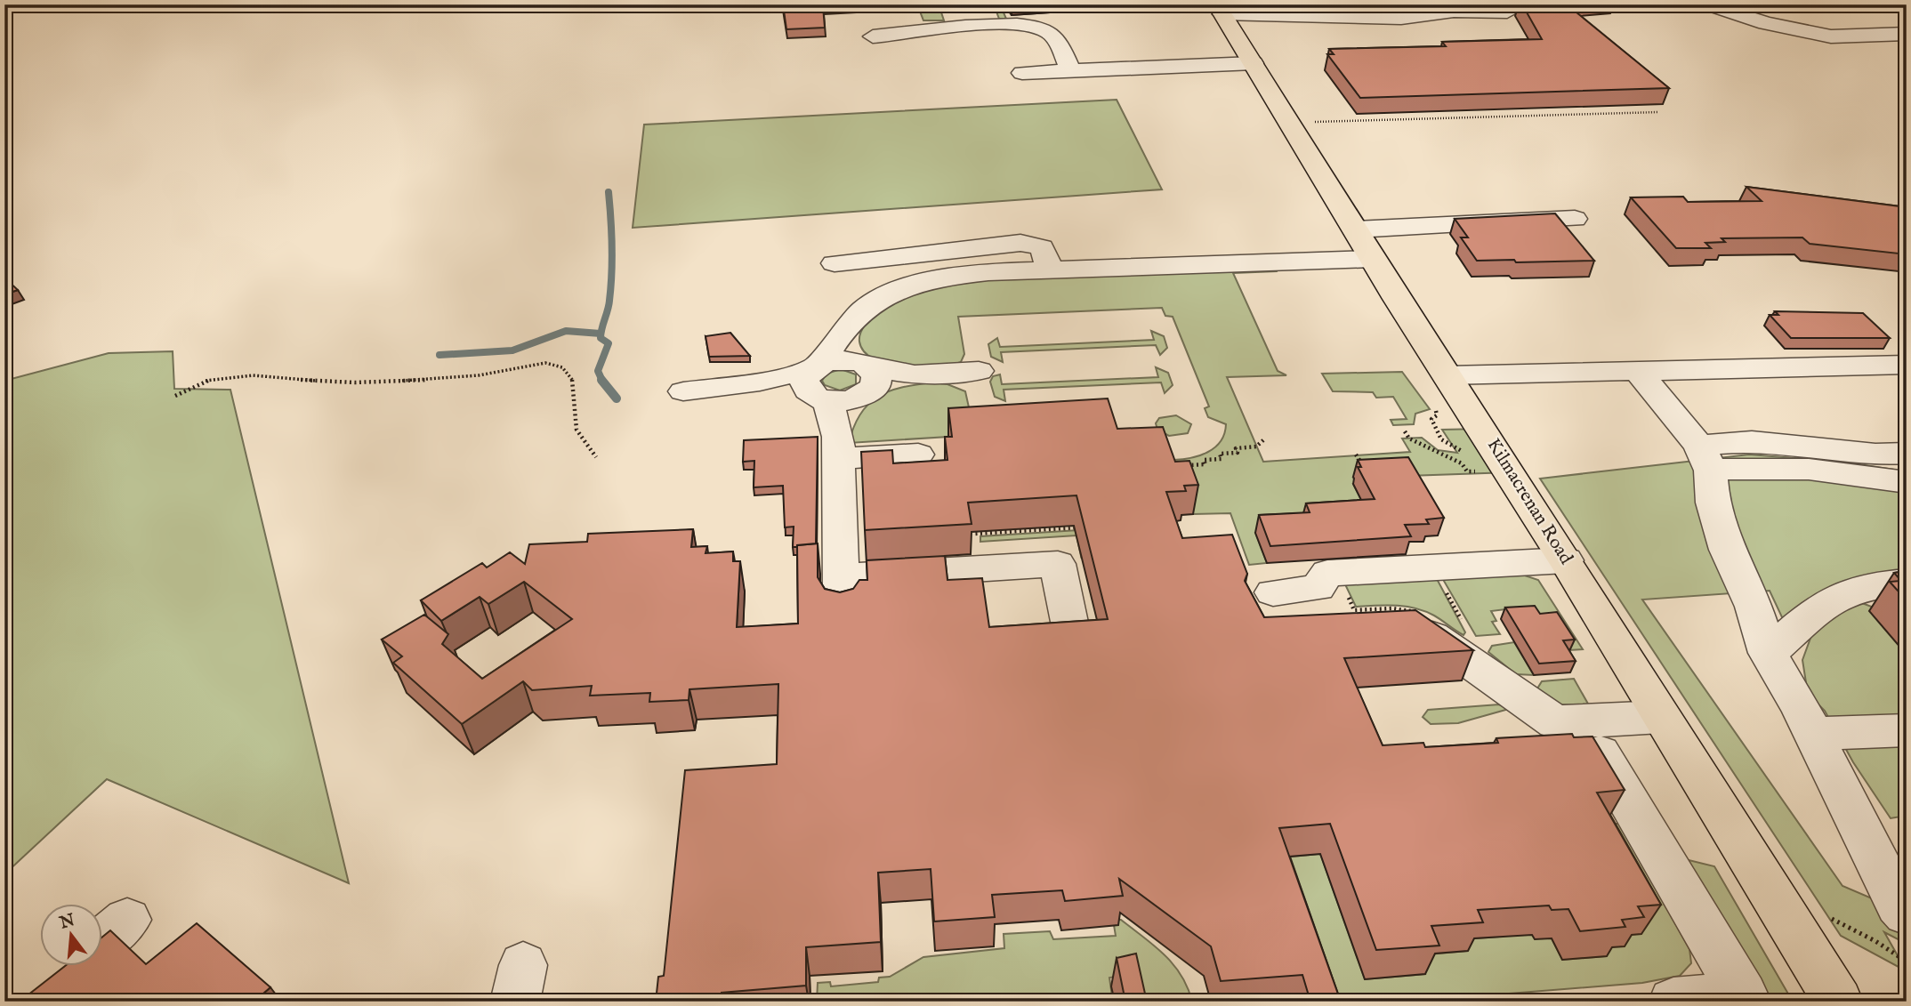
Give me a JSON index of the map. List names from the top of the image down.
{
  "streets": {
    "main road": ["Kilmacrenan Road"]
  },
  "north": "top"
}
